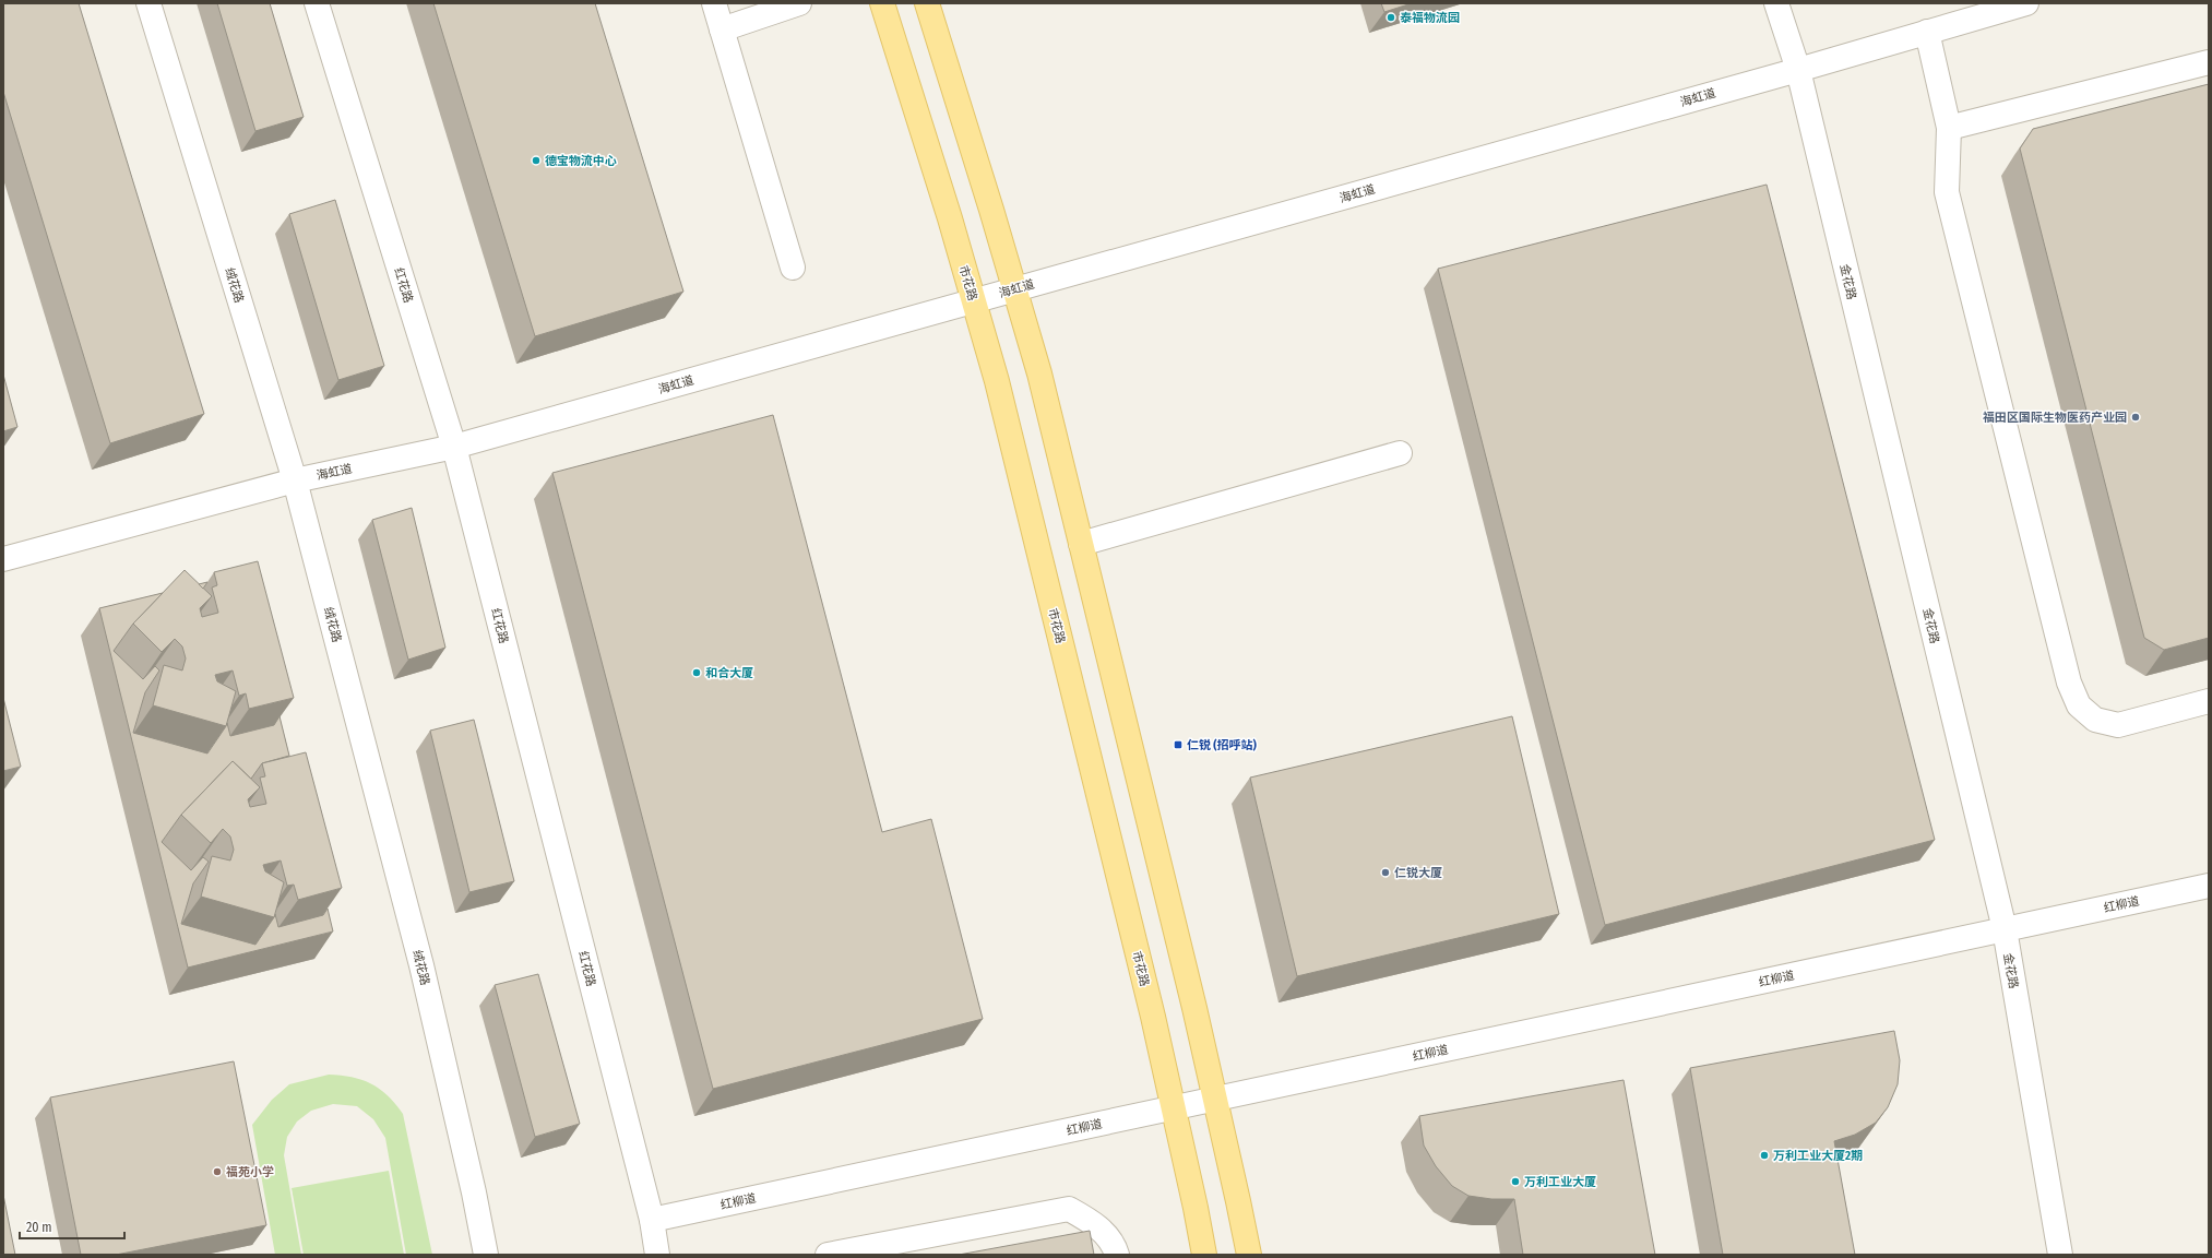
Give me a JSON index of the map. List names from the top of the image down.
{
  "streets": {
    "main road": ["市花路"],
    "street": [
      "海虹道",
      "金花路",
      "绒花路",
      "红花路",
      "红柳道"
    ]
  },
  "crossings": [
    ["海虹道", "金花路"],
    ["海虹道", "市花路"],
    ["海虹道", "绒花路"],
    ["海虹道", "红花路"],
    ["金花路", "红柳道"],
    ["市花路", "红柳道"],
    ["红花路", "红柳道"]
  ],
  "places": {
    "other": [
      "泰福物流园",
      "德宝物流中心",
      "福田区国际生物医药产业园",
      "和合大厦",
      "仁锐大厦",
      "万利工业大厦2期",
      "福苑小学",
      "万利工业大厦"
    ],
    "transit": ["仁锐 (招呼站)"]
  },
  "scale_bar": "20 m"
}
